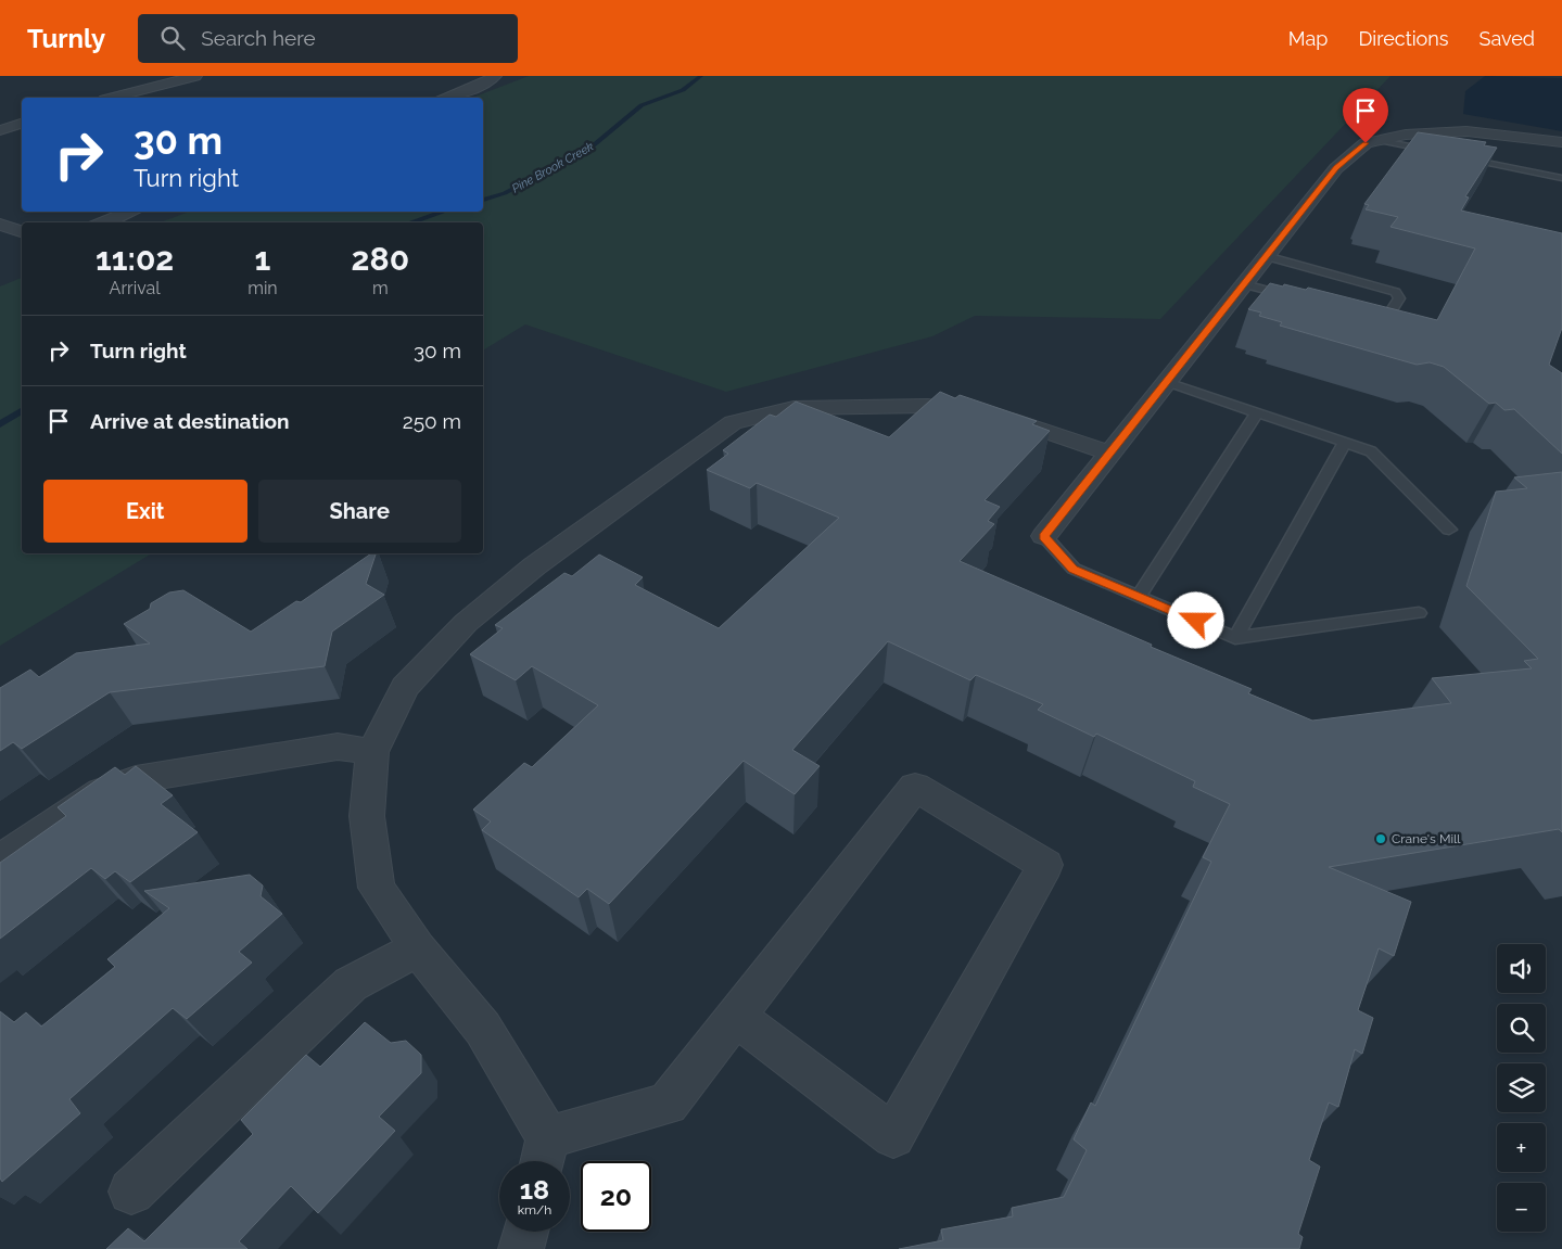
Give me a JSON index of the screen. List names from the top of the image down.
{
  "water": ["Pine Brook Creek"],
  "places": ["Crane's Mill"],
  "page": {
    "header": "Turnly",
    "search": "Search here",
    "nav": ["Map", "Directions", "Saved"],
    "turn": ["30 m", "Turn right"],
    "eta": [
      "11:02",
      "Arrival",
      "1",
      "min",
      "280",
      "m"
    ],
    "list": [
      {
        "name": "Turn right",
        "value": "30 m"
      },
      {
        "name": "Arrive at destination",
        "value": "250 m"
      }
    ],
    "buttons": ["Exit", "Share"],
    "map_buttons": ["+", "−"],
    "speed": "18 km/h",
    "limit": "20"
  }
}
